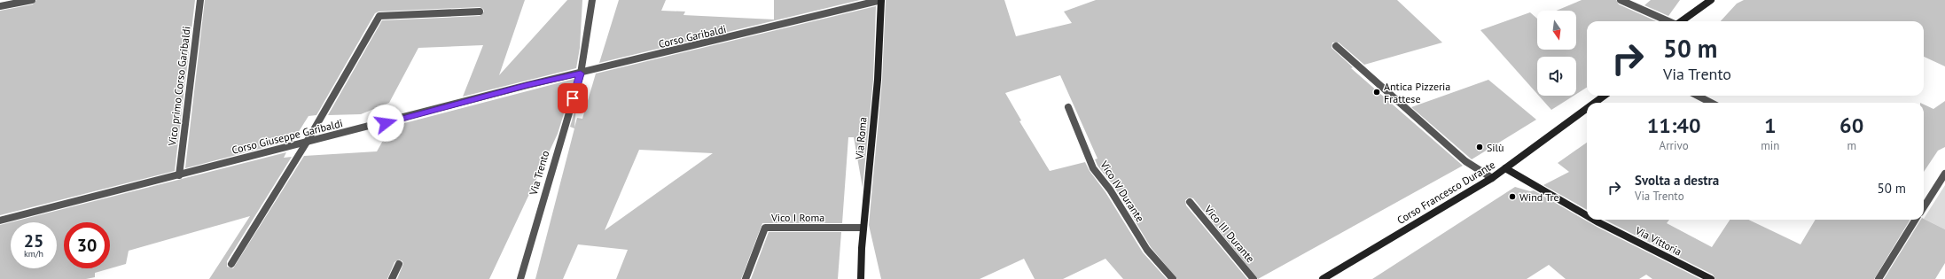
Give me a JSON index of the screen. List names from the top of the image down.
{
  "streets": {
    "street": [
      "Corso Garibaldi",
      "Vico primo Corso Garibaldi",
      "Corso Giuseppe Garibaldi",
      "Via Roma",
      "Via Trento",
      "Vico IV Durante",
      "Corso Francesco Durante",
      "Vico I Roma",
      "Vico III Durante",
      "Via Vittoria"
    ]
  },
  "crossings": [
    ["Corso Garibaldi", "Corso Giuseppe Garibaldi"],
    ["Corso Garibaldi", "Via Roma"],
    ["Corso Garibaldi", "Via Trento"],
    ["Vico primo Corso Garibaldi", "Corso Giuseppe Garibaldi"],
    ["Corso Giuseppe Garibaldi", "Via Trento"],
    ["Via Roma", "Vico I Roma"],
    ["Corso Francesco Durante", "Via Vittoria"]
  ],
  "places": ["Antica Pizzeria Frattese", "Silù", "Wind Tre"],
  "north": "bottom",
  "page": {
    "turn": ["50 m", "Via Trento"],
    "eta": [
      "11:40",
      "Arrivo",
      "1",
      "min",
      "60",
      "m"
    ],
    "list": [
      {
        "name": "Svolta a destra",
        "note": "Via Trento",
        "value": "50 m"
      }
    ],
    "speed": "25 km/h",
    "limit": "30"
  }
}
